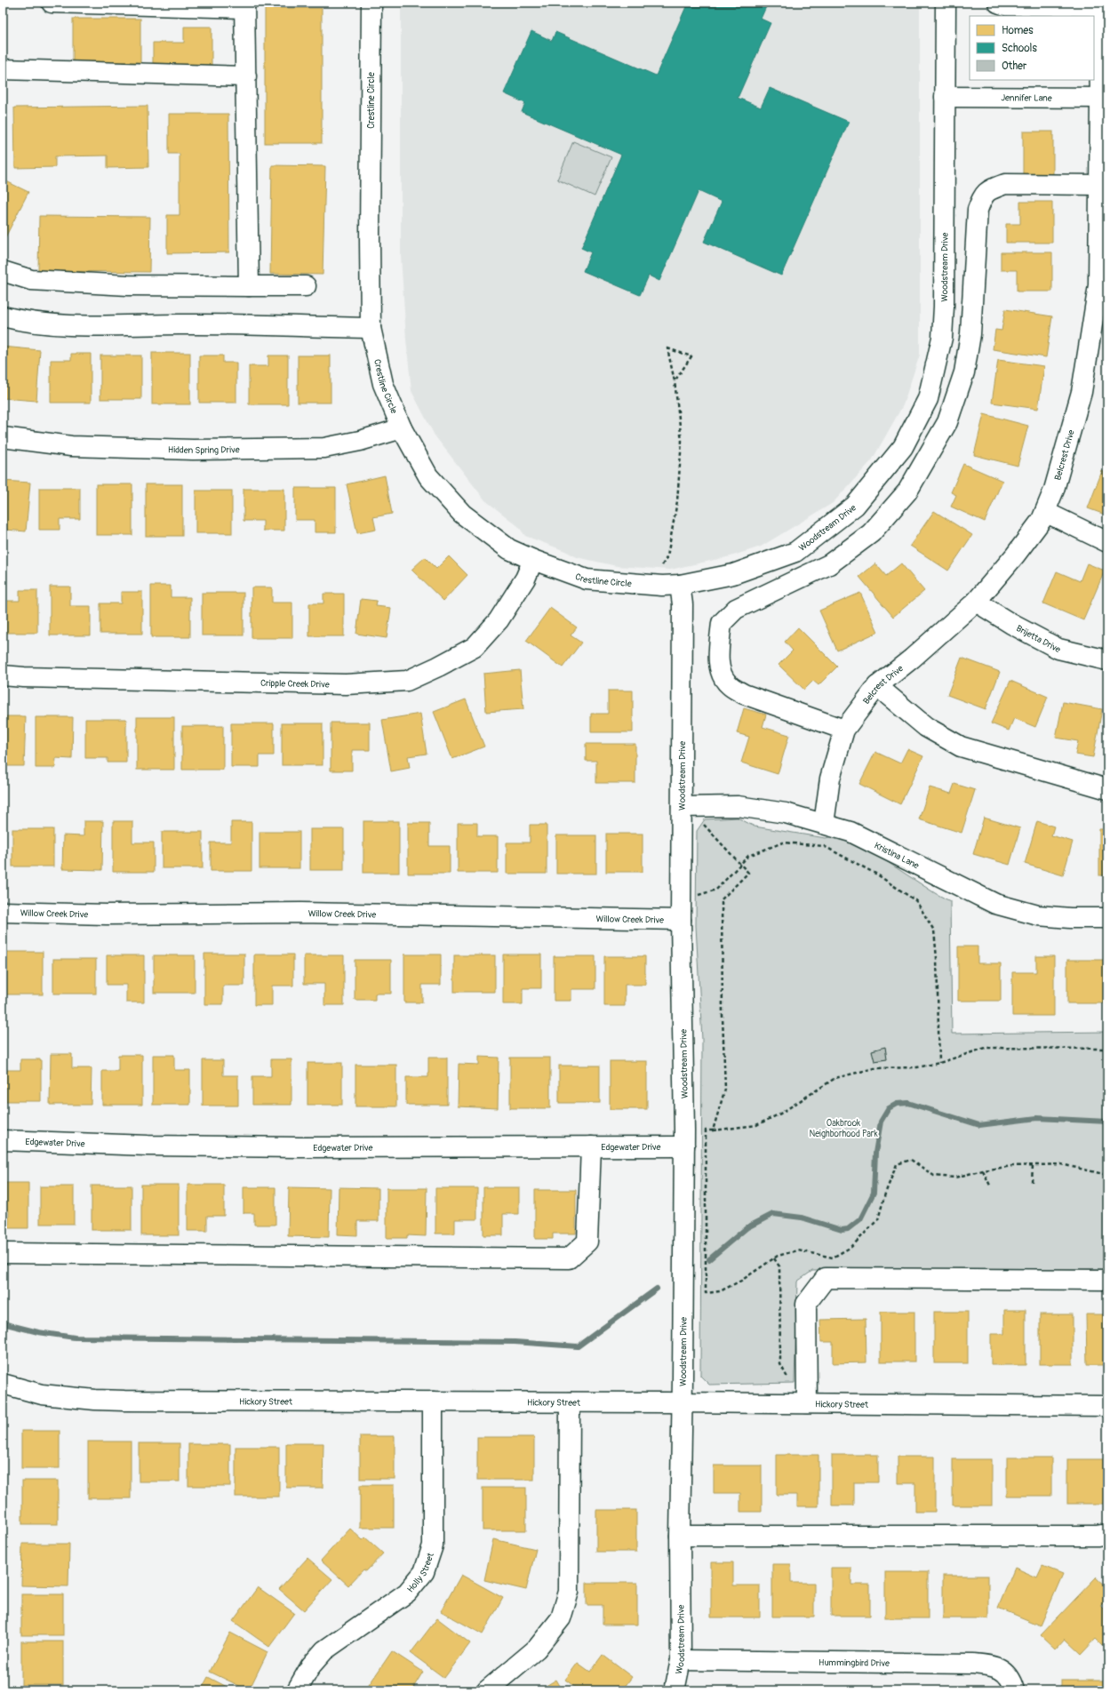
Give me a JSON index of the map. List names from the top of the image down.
{
  "streets": {
    "street": [
      "Jennifer Lane",
      "Crestline Circle",
      "Woodstream Drive",
      "Hidden Spring Drive",
      "Belcrest Drive",
      "Brijetta Drive",
      "Cripple Creek Drive",
      "Kristina Lane",
      "Willow Creek Drive",
      "Edgewater Drive",
      "Hickory Street",
      "Holly Street",
      "Hummingbird Drive"
    ]
  },
  "crossings": [
    ["Jennifer Lane", "Woodstream Drive"],
    ["Jennifer Lane", "Belcrest Drive"],
    ["Crestline Circle", "Woodstream Drive"],
    ["Crestline Circle", "Hidden Spring Drive"],
    ["Crestline Circle", "Cripple Creek Drive"],
    ["Woodstream Drive", "Kristina Lane"],
    ["Woodstream Drive", "Willow Creek Drive"],
    ["Woodstream Drive", "Edgewater Drive"],
    ["Woodstream Drive", "Hickory Street"],
    ["Woodstream Drive", "Hummingbird Drive"],
    ["Belcrest Drive", "Brijetta Drive"],
    ["Belcrest Drive", "Kristina Lane"],
    ["Hickory Street", "Holly Street"]
  ],
  "parks": ["Oakbrook Neighborhood Park"],
  "legend": ["Homes", "Schools", "Other"]
}
